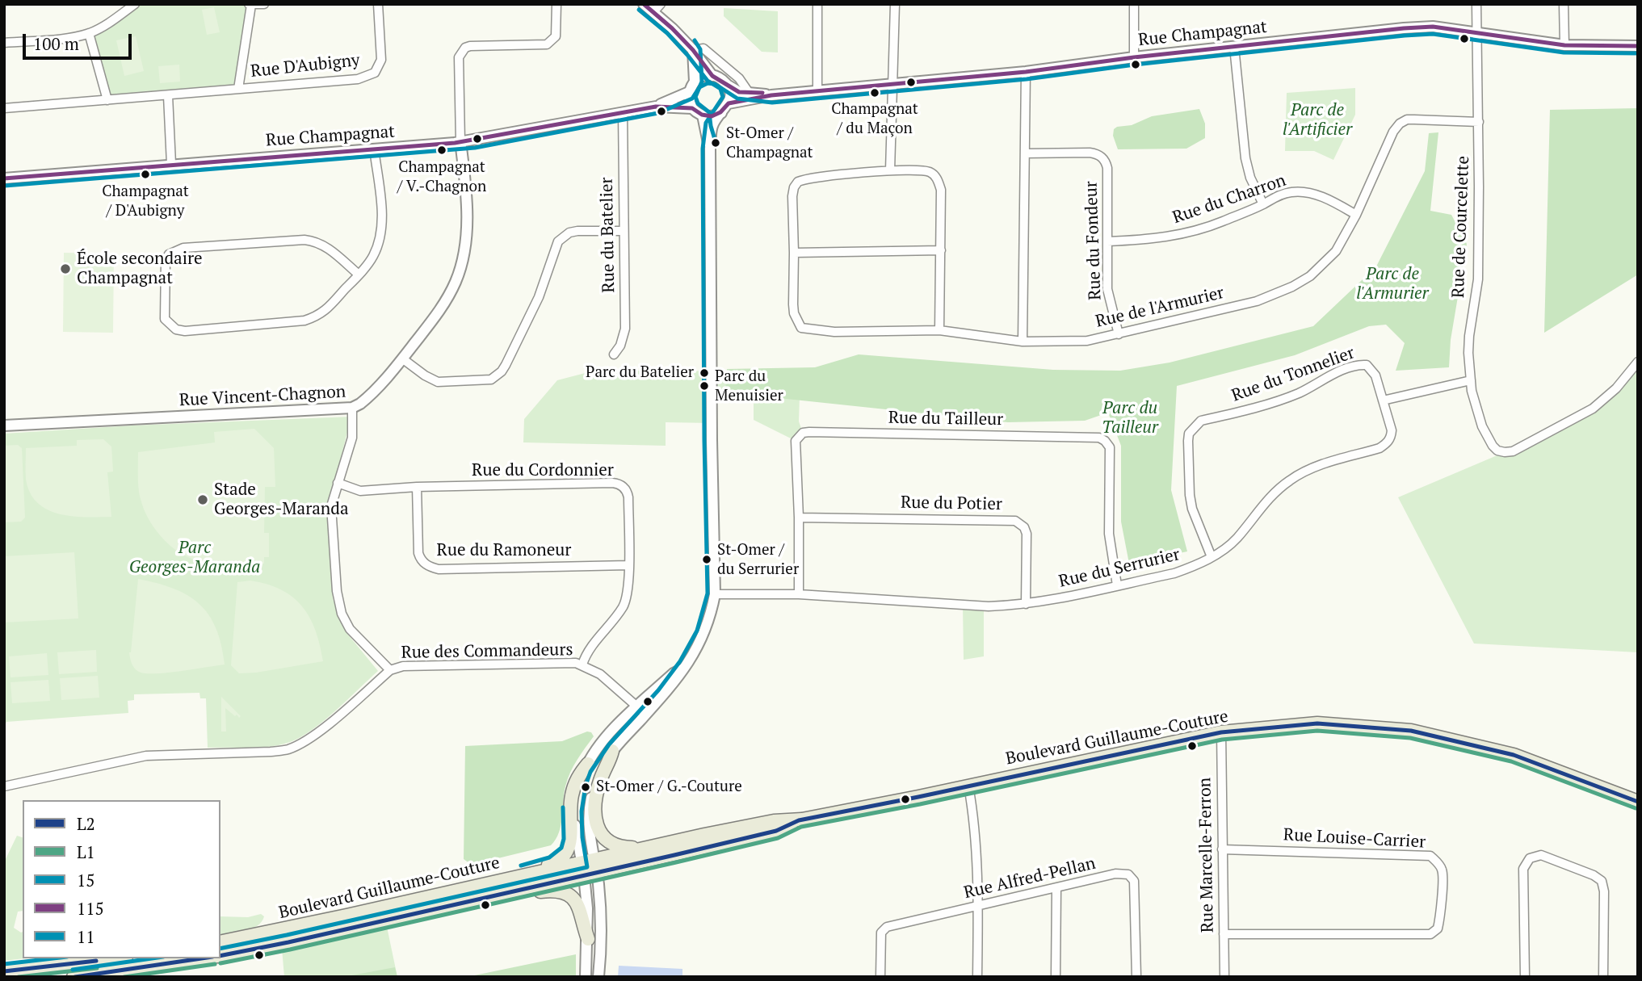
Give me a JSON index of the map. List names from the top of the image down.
{
  "streets": {
    "main road": ["Boulevard Guillaume-Couture"],
    "street": [
      "Rue Champagnat",
      "Rue D'Aubigny",
      "Rue du Charron",
      "Rue de Courcelette",
      "Rue du Batelier",
      "Rue du Fondeur",
      "Rue de l'Armurier",
      "Rue du Tonnelier",
      "Rue Vincent-Chagnon",
      "Rue du Tailleur",
      "Rue du Cordonnier",
      "Rue du Potier",
      "Rue du Ramoneur",
      "Rue du Serrurier",
      "Rue des Commandeurs",
      "Rue Louise-Carrier",
      "Rue Marcelle-Ferron",
      "Rue Alfred-Pellan"
    ]
  },
  "crossings": [
    ["Rue Champagnat", "Rue de Courcelette"],
    ["Rue Champagnat", "Rue du Batelier"],
    ["Rue Champagnat", "Rue Vincent-Chagnon"],
    ["Rue du Charron", "Rue du Fondeur"],
    ["Rue du Charron", "Rue de l'Armurier"],
    ["Rue de Courcelette", "Rue de l'Armurier"],
    ["Rue du Fondeur", "Rue de l'Armurier"],
    ["Rue du Tonnelier", "Rue du Serrurier"],
    ["Rue du Tailleur", "Rue du Potier"],
    ["Rue du Tailleur", "Rue du Serrurier"],
    ["Rue du Cordonnier", "Rue du Ramoneur"],
    ["Rue du Cordonnier", "Rue des Commandeurs"],
    ["Rue du Potier", "Rue du Serrurier"],
    ["Boulevard Guillaume-Couture", "Rue Marcelle-Ferron"],
    ["Rue Louise-Carrier", "Rue Marcelle-Ferron"]
  ],
  "parks": [
    "Parc de l'Artificier",
    "Parc de l'Armurier",
    "Parc du Tailleur",
    "Parc Georges-Maranda"
  ],
  "places": [
    "Champagnat / du Maçon",
    "St-Omer / Champagnat",
    "Champagnat / V.-Chagnon",
    "Champagnat / D'Aubigny",
    "École secondaire Champagnat",
    "Parc du Batelier",
    "Parc du Menuisier",
    "Stade Georges-Maranda",
    "St-Omer / du Serrurier",
    "St-Omer / G.-Couture"
  ],
  "lines": [
    "transit line 115",
    "transit line 15",
    "transit line 11",
    "transit line L2",
    "transit line L1"
  ],
  "legend": [
    "L2",
    "L1",
    "15",
    "115",
    "11"
  ],
  "scale_bar": "100 m"
}
